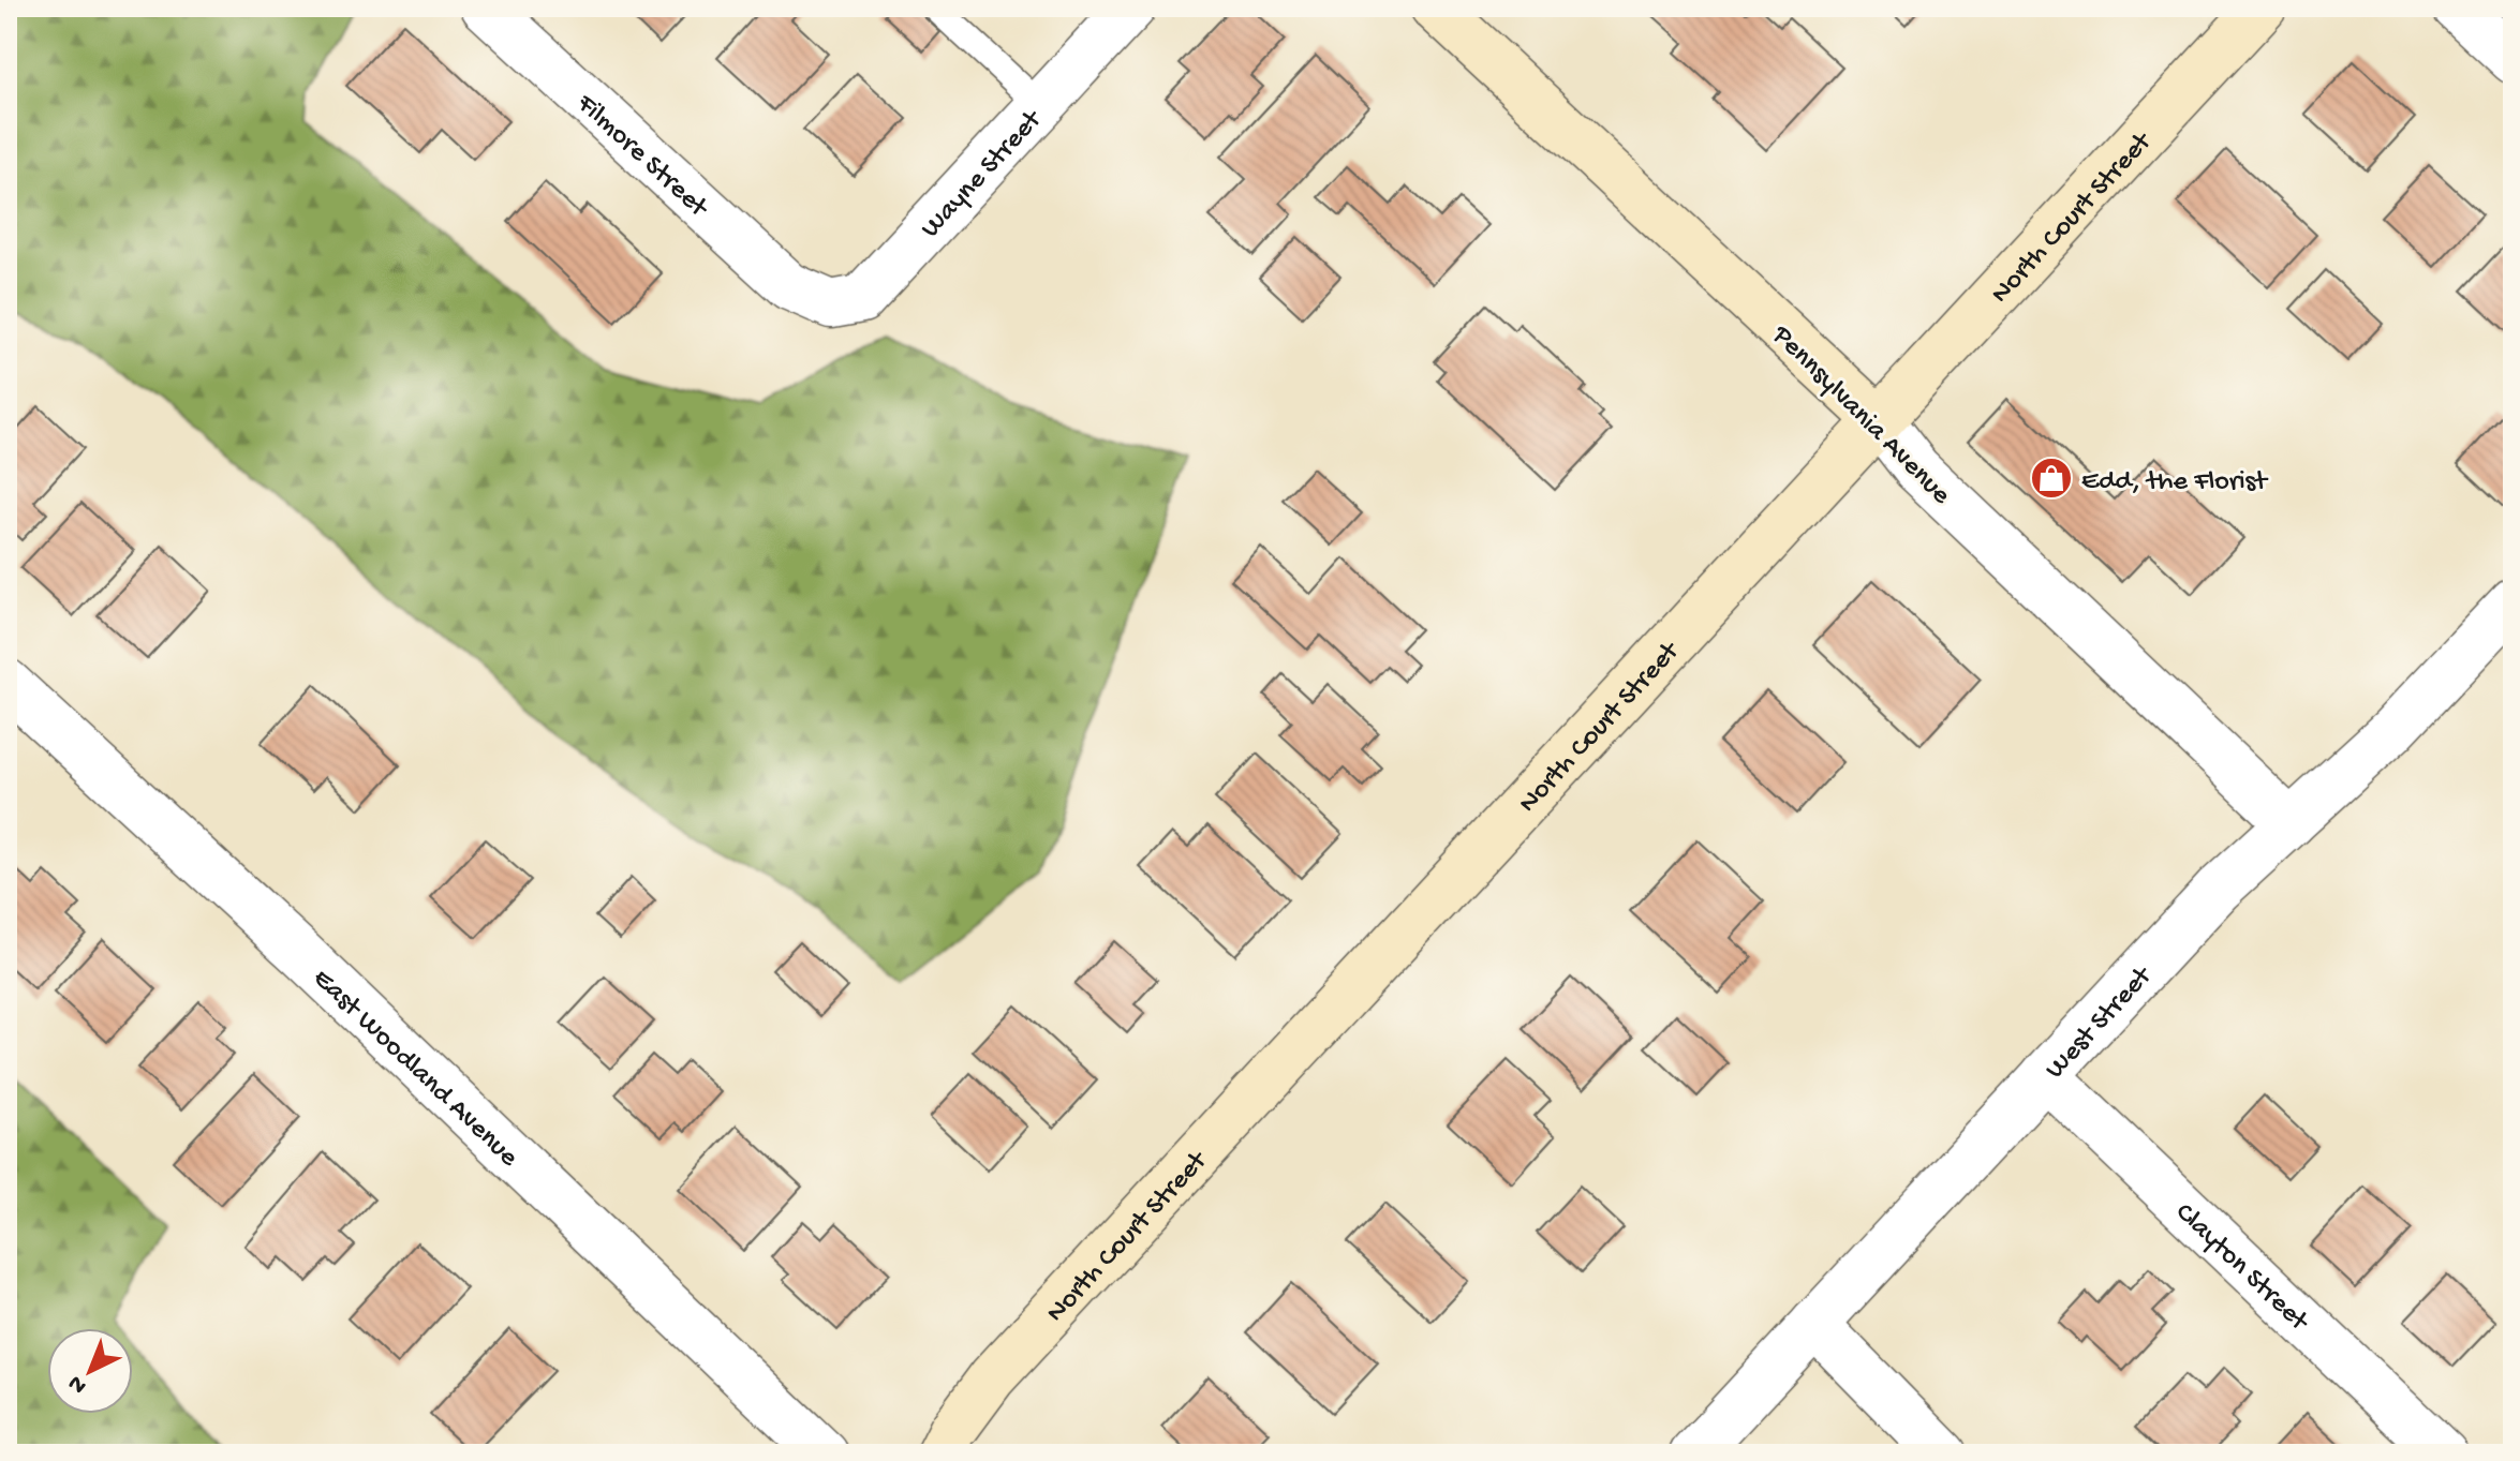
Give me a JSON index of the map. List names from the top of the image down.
{
  "streets": {
    "main road": ["North Court Street", "Pennsylvania Avenue"],
    "street": [
      "Filmore Street",
      "Wayne Street",
      "West Street",
      "East Woodland Avenue",
      "Clayton Street"
    ]
  },
  "crossings": [
    ["Filmore Street", "Wayne Street"],
    ["North Court Street", "Pennsylvania Avenue"],
    ["Pennsylvania Avenue", "West Street"],
    ["West Street", "Clayton Street"]
  ],
  "places": {
    "shop": ["Edd, the Florist"]
  },
  "north": "bottom left"
}
